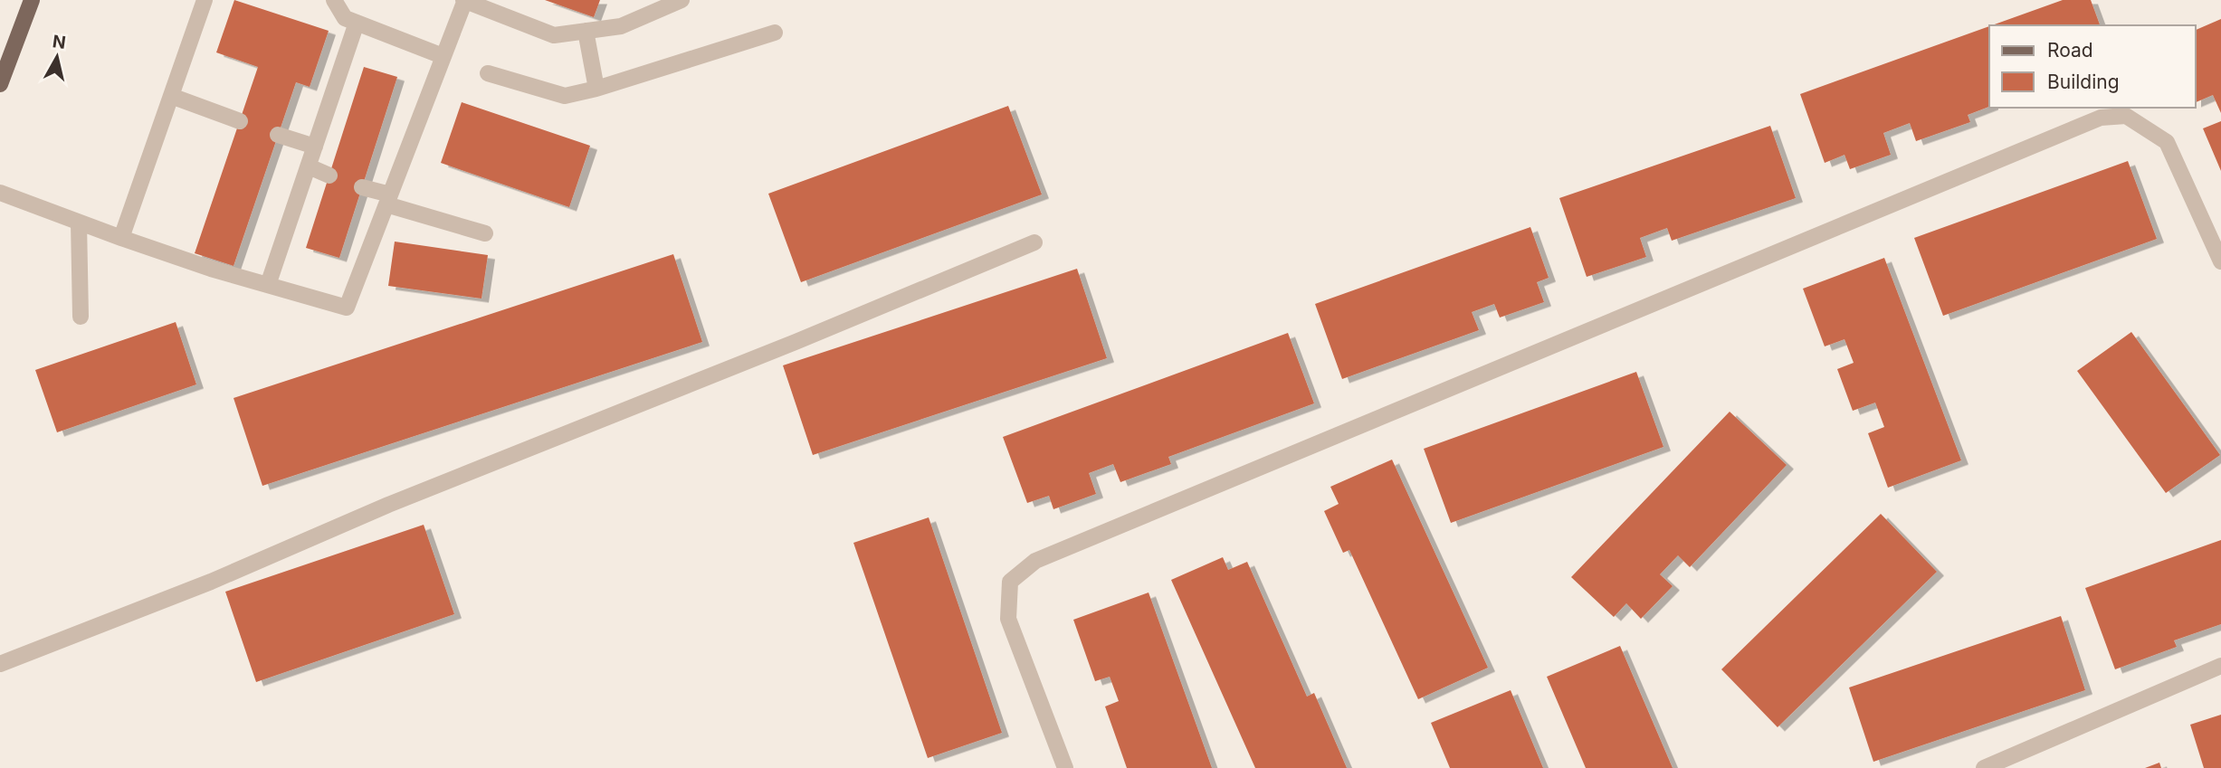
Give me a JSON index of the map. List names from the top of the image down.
{
  "legend": ["Road", "Building"],
  "north": "top"
}
